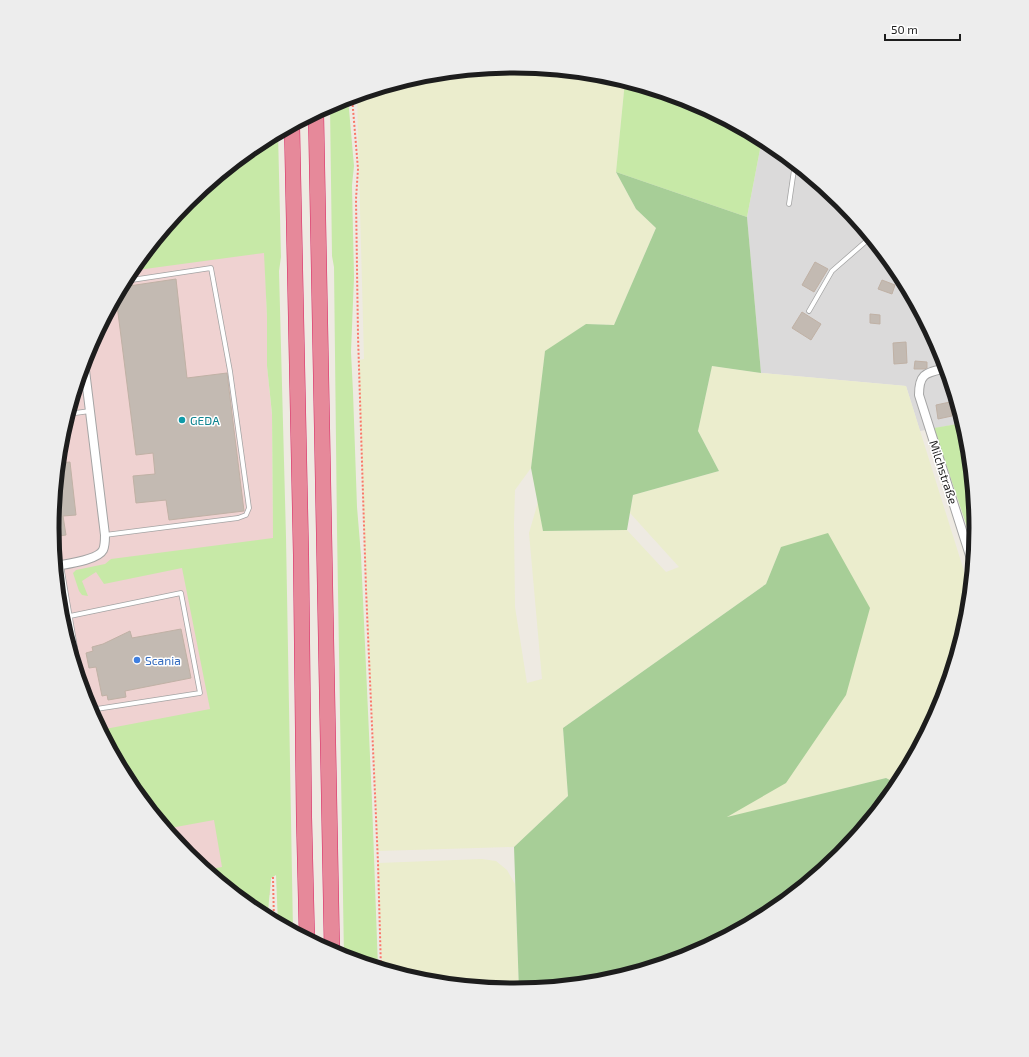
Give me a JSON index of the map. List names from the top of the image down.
{
  "streets": {
    "street": ["Milchstraße"]
  },
  "places": ["GEDA", "Scania"],
  "scale_bar": "50 m"
}
